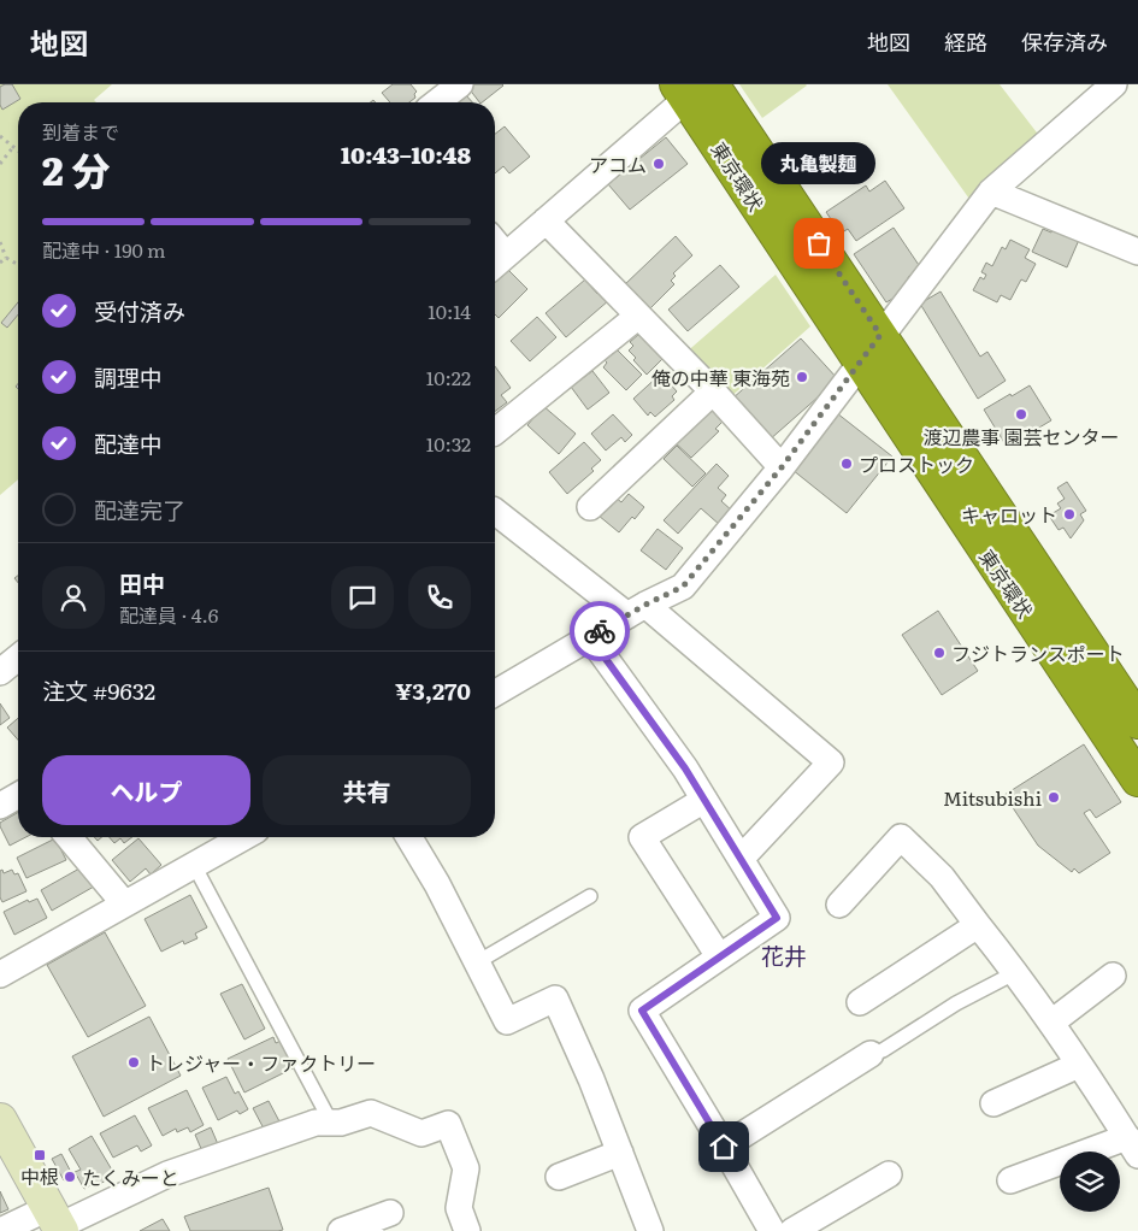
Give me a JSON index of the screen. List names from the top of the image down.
{
  "streets": {
    "highway": ["東京環状"]
  },
  "districts": ["花井"],
  "places": {
    "other": [
      "アコム",
      "丸亀製麺",
      "俺の中華 東海苑",
      "渡辺農事 園芸センター",
      "プロストック",
      "キャロット",
      "フジトランスポート",
      "Mitsubishi",
      "トレジャー・ファクトリー",
      "たくみーと"
    ],
    "transit": ["中根"]
  },
  "page": {
    "header": "地図",
    "nav": ["地図", "経路", "保存済み"],
    "heading": ["2 分", "到着まで", "10:43–10:48"],
    "panel": [
      "田中",
      "配達員 · 4.6",
      "注文 #9632",
      "¥3,270"
    ],
    "bubble": "丸亀製麺",
    "bar": "配達中 · 190 m",
    "list": [
      ["受付済み", "10:14"],
      ["調理中", "10:22"],
      ["配達中", "10:32"],
      "配達完了"
    ],
    "buttons": ["ヘルプ", "共有"]
  }
}
